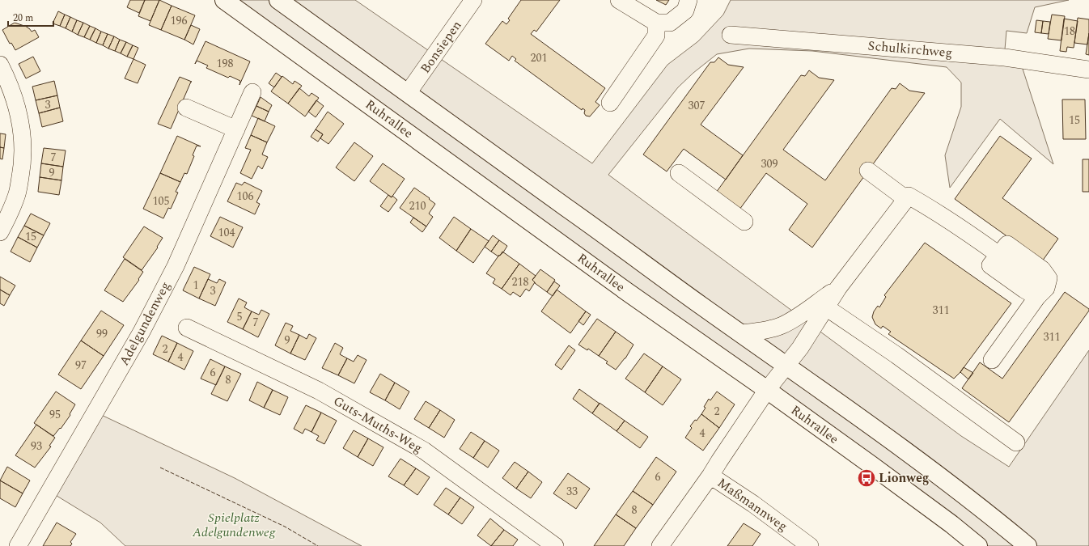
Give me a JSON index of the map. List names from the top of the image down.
{
  "streets": {
    "main road": ["Ruhrallee"],
    "street": [
      "Bonsiepen",
      "Schulkirchweg",
      "Adelgundenweg",
      "Guts-Muths-Weg",
      "Maßmannweg"
    ]
  },
  "parks": ["Spielplatz Adelgundenweg"],
  "places": {
    "bus stop": ["Lionweg"]
  },
  "house_numbers": [
    "196",
    "18",
    "201",
    "198",
    "3",
    "307",
    "15",
    "7",
    "309",
    "9",
    "106",
    "105",
    "210",
    "104",
    "15",
    "218",
    "1",
    "3",
    "311",
    "5",
    "7",
    "99",
    "311",
    "9",
    "2",
    "4",
    "97",
    "6",
    "8",
    "2",
    "95",
    "4",
    "93",
    "6",
    "33",
    "8"
  ],
  "scale_bar": "20 m"
}
